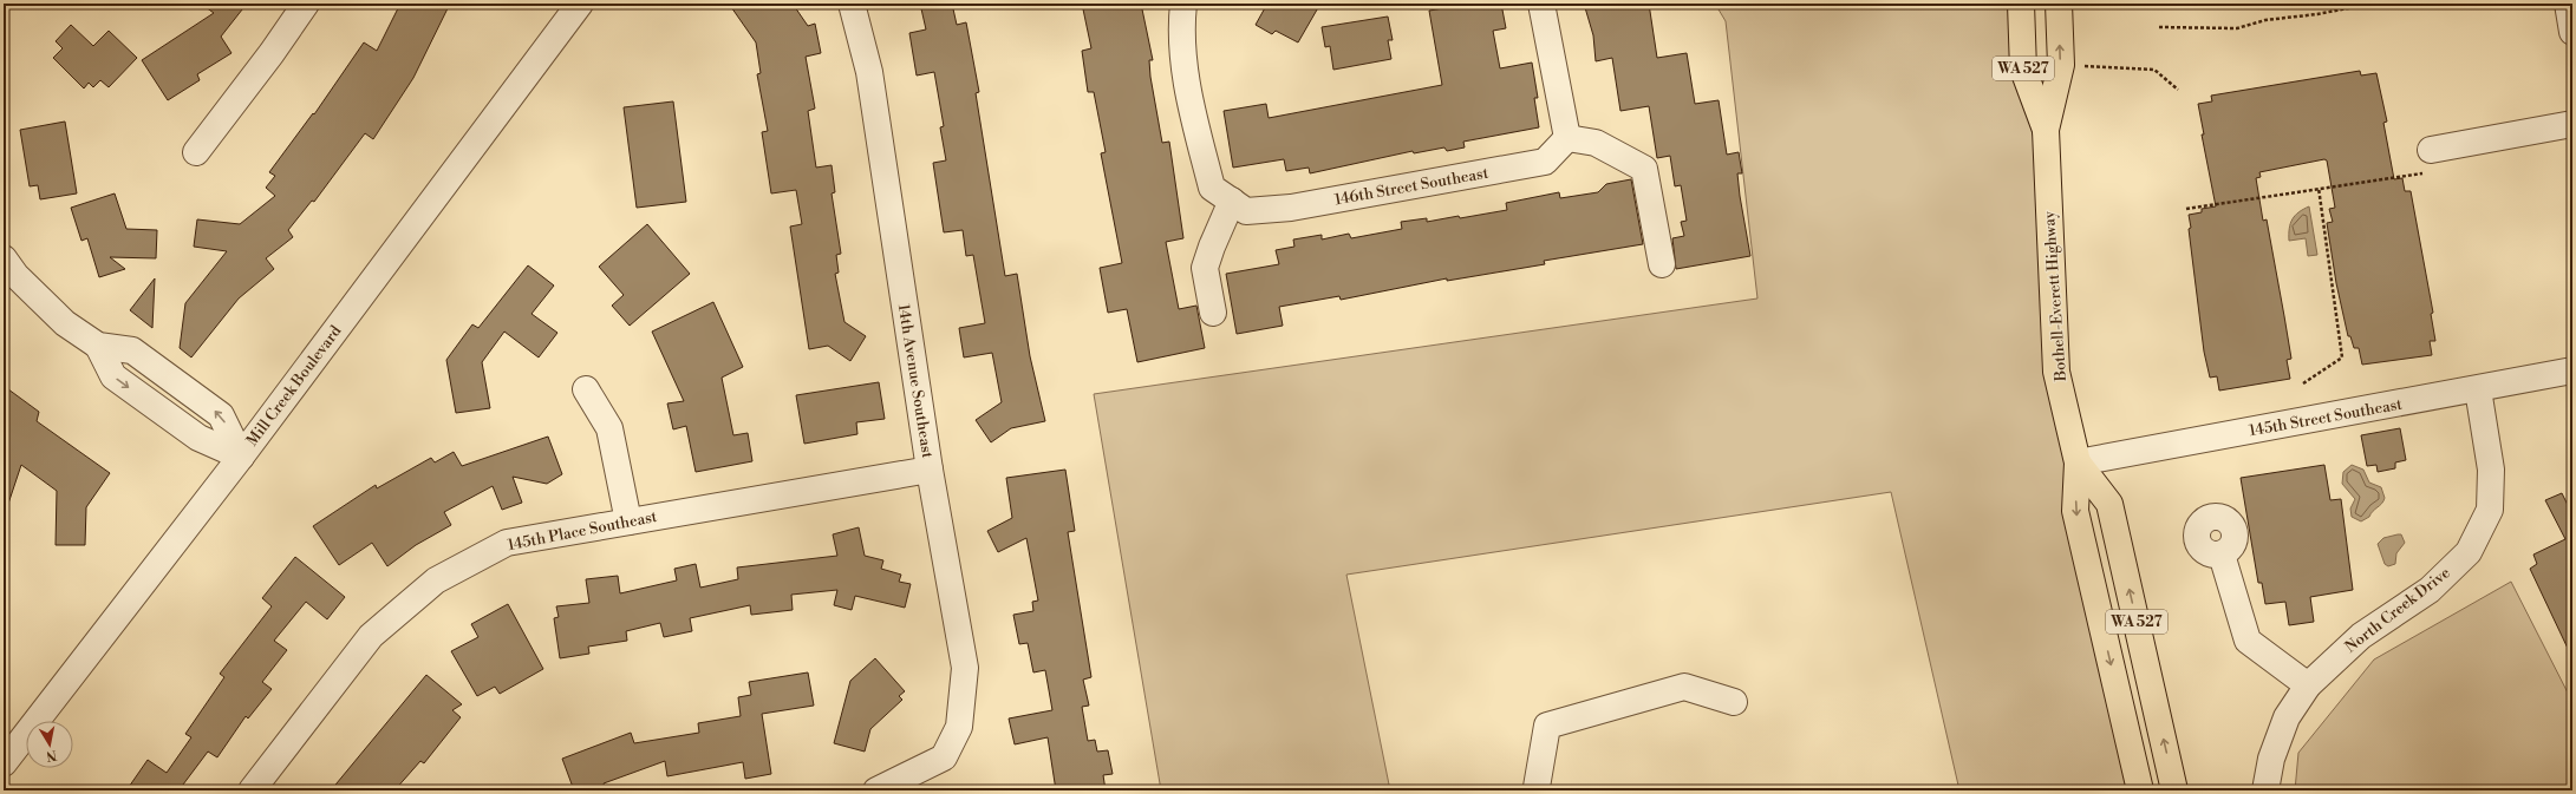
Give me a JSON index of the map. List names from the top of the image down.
{
  "streets": {
    "main road": ["WA 527", "Bothell-Everett Highway"],
    "street": [
      "146th Street Southeast",
      "14th Avenue Southeast",
      "Mill Creek Boulevard",
      "145th Street Southeast",
      "145th Place Southeast",
      "North Creek Drive"
    ]
  },
  "crossings": [
    ["Bothell-Everett Highway", "145th Street Southeast"],
    ["14th Avenue Southeast", "145th Place Southeast"],
    ["145th Street Southeast", "North Creek Drive"]
  ],
  "north": "bottom"
}
